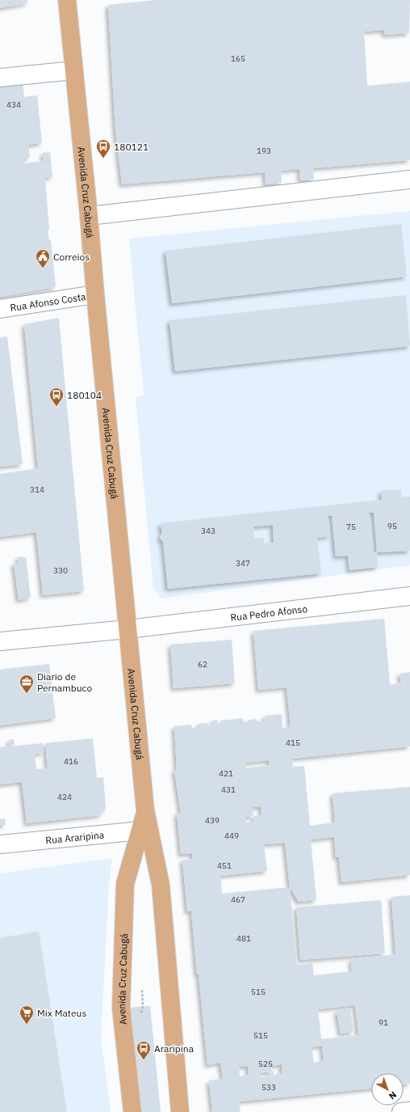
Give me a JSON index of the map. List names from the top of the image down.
{
  "streets": {
    "main road": ["Avenida Cruz Cabugá"],
    "street": ["Rua Afonso Costa", "Rua Pedro Afonso", "Rua Araripina"]
  },
  "crossings": [
    ["Avenida Cruz Cabugá", "Rua Afonso Costa"],
    ["Avenida Cruz Cabugá", "Rua Pedro Afonso"],
    ["Avenida Cruz Cabugá", "Rua Araripina"]
  ],
  "places": {
    "bus stop": ["180121", "180104", "Araripina"],
    "public building": ["Correios"],
    "office": ["Diario de Pernambuco"],
    "supermarket": ["Mix Mateus"]
  },
  "house_numbers": [
    "165",
    "434",
    "193",
    "314",
    "95",
    "75",
    "343",
    "347",
    "330",
    "62",
    "415",
    "416",
    "421",
    "431",
    "424",
    "439",
    "449",
    "451",
    "467",
    "481",
    "515",
    "91",
    "515",
    "525",
    "533"
  ],
  "north": "bottom right"
}
